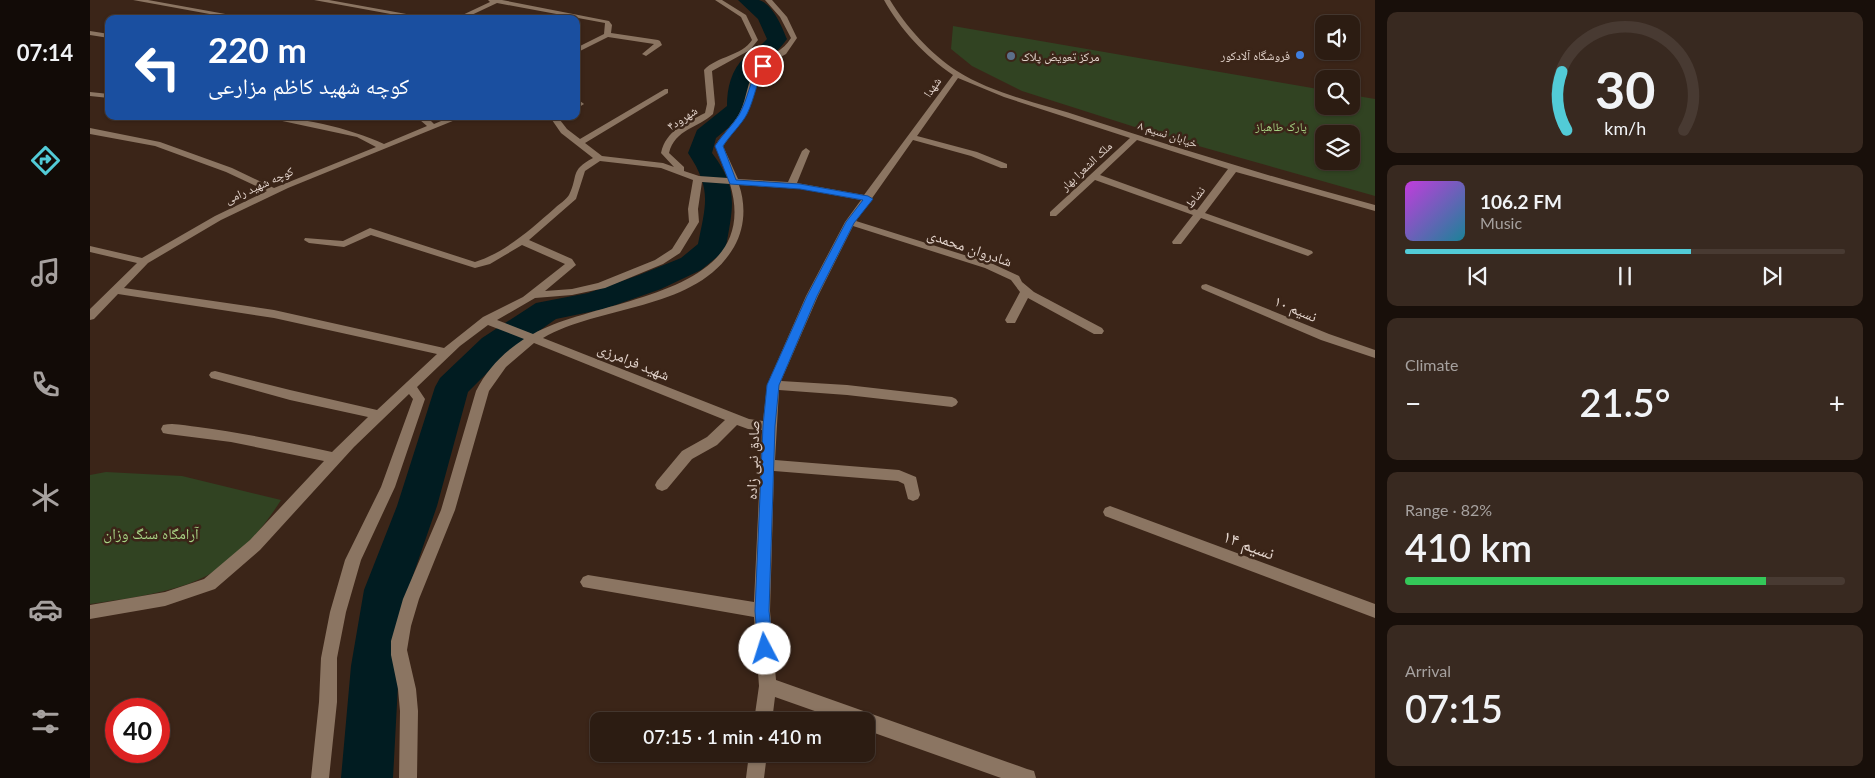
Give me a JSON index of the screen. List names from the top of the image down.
{
  "streets": {
    "street": [
      "شهدا",
      "شهرود۴",
      "خیابان نسیم ۸",
      "ملک الشعرا بهار",
      "کوچه شهید رامی",
      "نشاط",
      "شادروان محمدی",
      "نسیم ۱۰",
      "شهید فرامرزی",
      "صادق نبی زاده",
      "نسیم ۱۴"
    ]
  },
  "crossings": [
    ["شهدا", "خیابان نسیم ۸"],
    ["شهدا", "صادق نبی زاده"],
    ["خیابان نسیم ۸", "ملک الشعرا بهار"],
    ["خیابان نسیم ۸", "نشاط"],
    ["شادروان محمدی", "صادق نبی زاده"],
    ["شهید فرامرزی", "صادق نبی زاده"]
  ],
  "parks": ["پارک طاهباز", "آرامگاه سنگ وزان"],
  "places": ["فروشگاه آلادکور", "مرکز تعویض پلاک"],
  "page": {
    "tabs": "07:14",
    "turn": ["220 m", "کوچه شهید کاظم مزارعی"],
    "song": ["106.2 FM", "Music"],
    "tile": [
      "Climate",
      ["Range · 82%", "410 km"],
      ["Arrival", "07:15"]
    ],
    "heat": ["−", "21.5°", "+"],
    "limit": "40",
    "trip": "07:15 · 1 min · 410 m",
    "gauge": ["30", "km/h"]
  }
}
